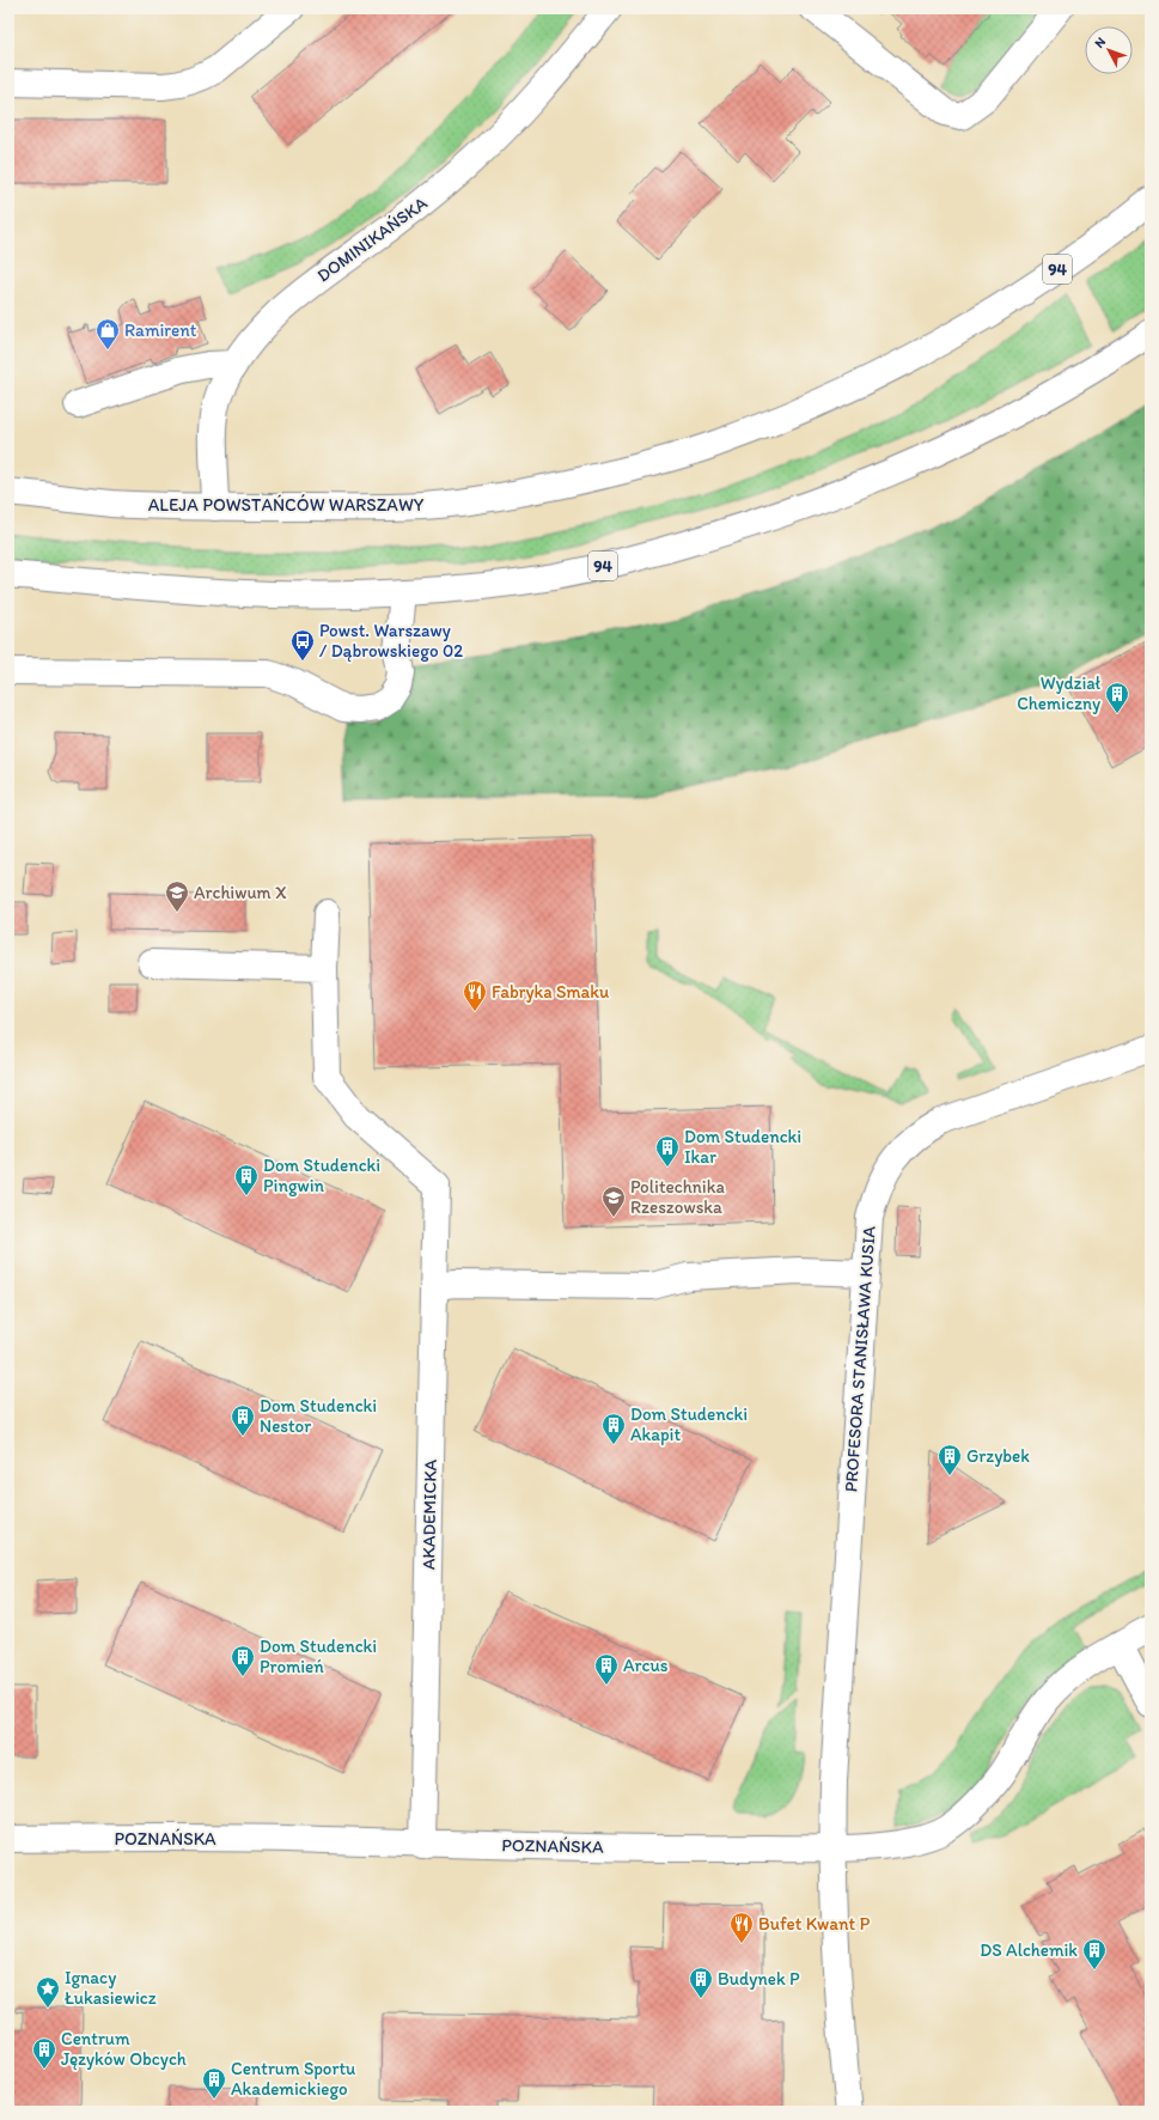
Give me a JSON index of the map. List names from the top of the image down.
{
  "streets": {
    "street": [
      "DOMINIKAŃSKA",
      "94",
      "ALEJA POWSTAŃCÓW WARSZAWY",
      "PROFESORA STANISŁAWA KUSIA",
      "AKADEMICKA",
      "POZNAŃSKA"
    ]
  },
  "crossings": [
    ["DOMINIKAŃSKA", "ALEJA POWSTAŃCÓW WARSZAWY"],
    ["PROFESORA STANISŁAWA KUSIA", "POZNAŃSKA"],
    ["AKADEMICKA", "POZNAŃSKA"]
  ],
  "places": {
    "shop": ["Ramirent"],
    "bus stop": ["Powst. Warszawy / Dąbrowskiego 02"],
    "building": [
      "Wydział Chemiczny",
      "Dom Studencki Ikar",
      "Dom Studencki Pingwin",
      "Dom Studencki Nestor",
      "Dom Studencki Akapit",
      "Grzybek",
      "Dom Studencki Promień",
      "Arcus",
      "DS Alchemik",
      "Budynek P",
      "Centrum Języków Obcych",
      "Centrum Sportu Akademickiego"
    ],
    "school or university": ["Archiwum X", "Politechnika Rzeszowska"],
    "restaurant": ["Fabryka Smaku", "Bufet Kwant P"],
    "place": ["Ignacy Łukasiewicz"]
  },
  "north": "top left"
}
